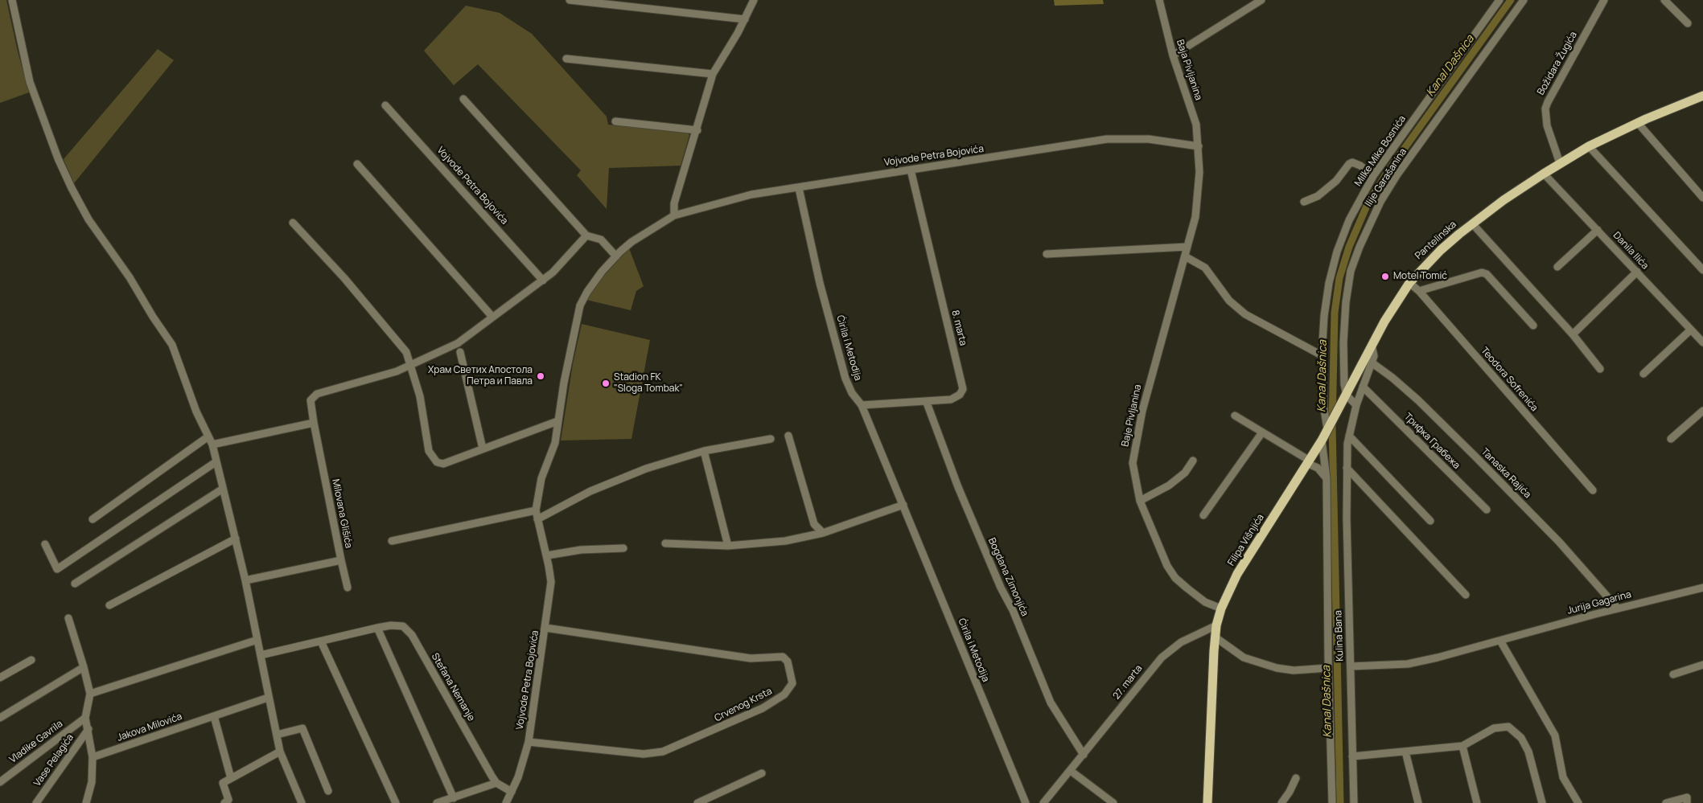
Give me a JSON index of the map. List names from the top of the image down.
{
  "streets": {
    "main road": ["Pantelinska", "Filipa Višnjića"],
    "street": [
      "Božidara Žugića",
      "Baja Pivljanina",
      "Milke Mike Bosnića",
      "Vojvode Petra Bojovića",
      "Ilije Garašanina",
      "Danila Ilića",
      "8. marta",
      "Ćirila i Metodija",
      "Teodora Sofrenića",
      "Baje Pivljanina",
      "Трифка Грабежа",
      "Tanaska Rajića",
      "Milovana Glišića",
      "Bogdana Zimonjića",
      "Jurija Gagarina",
      "Kulina Bana",
      "27. marta",
      "Stefana Nemanje",
      "Crvenog Krsta",
      "Jakova Milovića",
      "Vladike Gavrila",
      "Vase Pelagića"
    ]
  },
  "crossings": [
    ["Božidara Žugića", "Pantelinska"],
    ["Baja Pivljanina", "Vojvode Petra Bojovića"],
    ["Baja Pivljanina", "Baje Pivljanina"],
    ["Milke Mike Bosnića", "Pantelinska"],
    ["Milke Mike Bosnića", "Filipa Višnjića"],
    ["Vojvode Petra Bojovića", "8. marta"],
    ["Vojvode Petra Bojovića", "Ćirila i Metodija"],
    ["Vojvode Petra Bojovića", "Baje Pivljanina"],
    ["Vojvode Petra Bojovića", "Crvenog Krsta"],
    ["Ilije Garašanina", "Pantelinska"],
    ["Pantelinska", "Danila Ilića"],
    ["Pantelinska", "Teodora Sofrenića"],
    ["Pantelinska", "Filipa Višnjića"],
    ["Pantelinska", "Kulina Bana"],
    ["8. marta", "Ćirila i Metodija"],
    ["8. marta", "Bogdana Zimonjića"],
    ["Baje Pivljanina", "Filipa Višnjića"],
    ["Трифка Грабежа", "Kulina Bana"],
    ["Tanaska Rajića", "Jurija Gagarina"],
    ["Tanaska Rajića", "Kulina Bana"],
    ["Filipa Višnjića", "27. marta"],
    ["Bogdana Zimonjića", "27. marta"],
    ["Jurija Gagarina", "Kulina Bana"]
  ],
  "water": ["Kanal Dašnica"],
  "places": ["Motel Tomić", "Храм Светих Апостола Петра и Павла", "Stadion FK \"Sloga Tombak\""]
}
